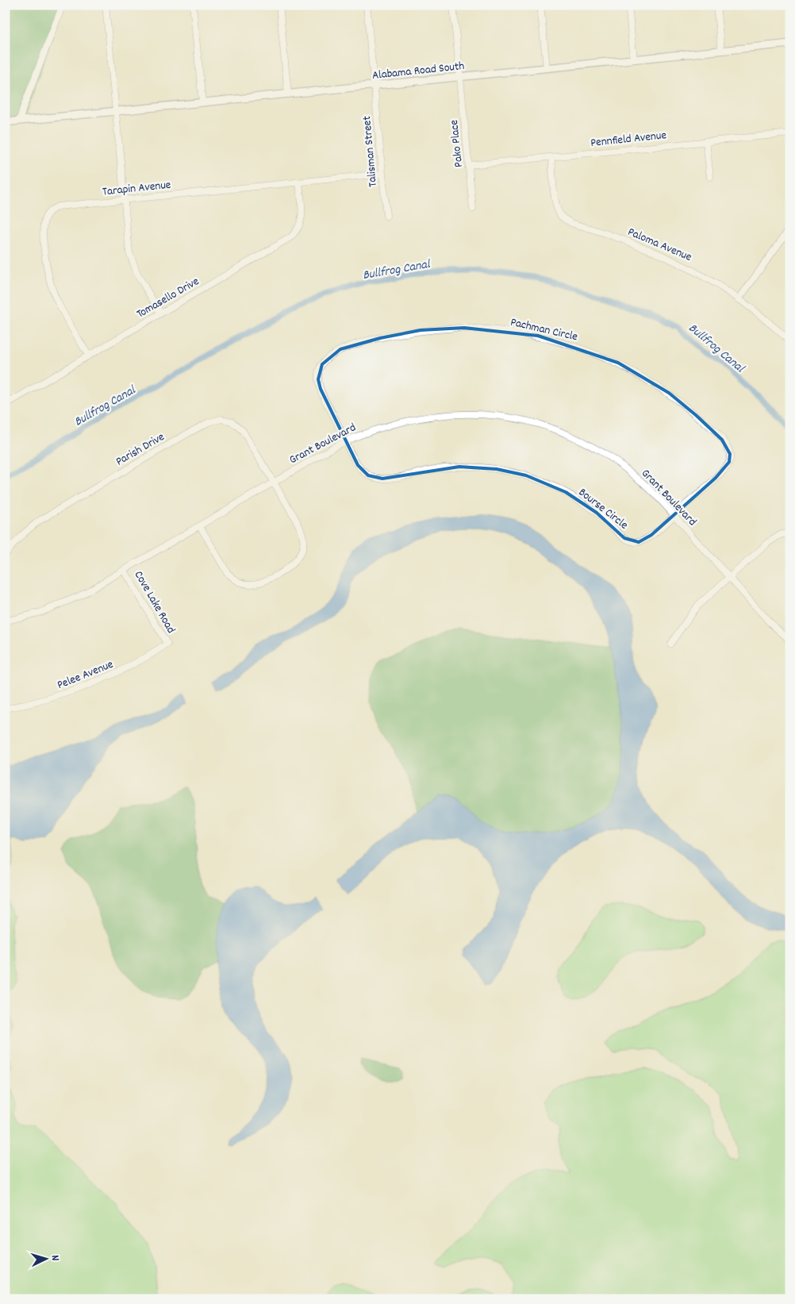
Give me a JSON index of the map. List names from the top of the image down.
{
  "streets": {
    "street": [
      "Alabama Road South",
      "Pennfield Avenue",
      "Pako Place",
      "Talisman Street",
      "Tarapin Avenue",
      "Paloma Avenue",
      "Tomasello Drive",
      "Pachman Circle",
      "Grant Boulevard",
      "Parish Drive",
      "Bourse Circle",
      "Cove Lake Road",
      "Pelee Avenue"
    ]
  },
  "crossings": [
    ["Alabama Road South", "Pako Place"],
    ["Alabama Road South", "Talisman Street"],
    ["Pennfield Avenue", "Pako Place"],
    ["Pennfield Avenue", "Paloma Avenue"],
    ["Talisman Street", "Tarapin Avenue"],
    ["Tarapin Avenue", "Tomasello Drive"],
    ["Pachman Circle", "Grant Boulevard"],
    ["Pachman Circle", "Bourse Circle"],
    ["Grant Boulevard", "Parish Drive"],
    ["Grant Boulevard", "Bourse Circle"],
    ["Grant Boulevard", "Cove Lake Road"],
    ["Cove Lake Road", "Pelee Avenue"]
  ],
  "water": ["Bullfrog Canal"],
  "north": "right"
}
